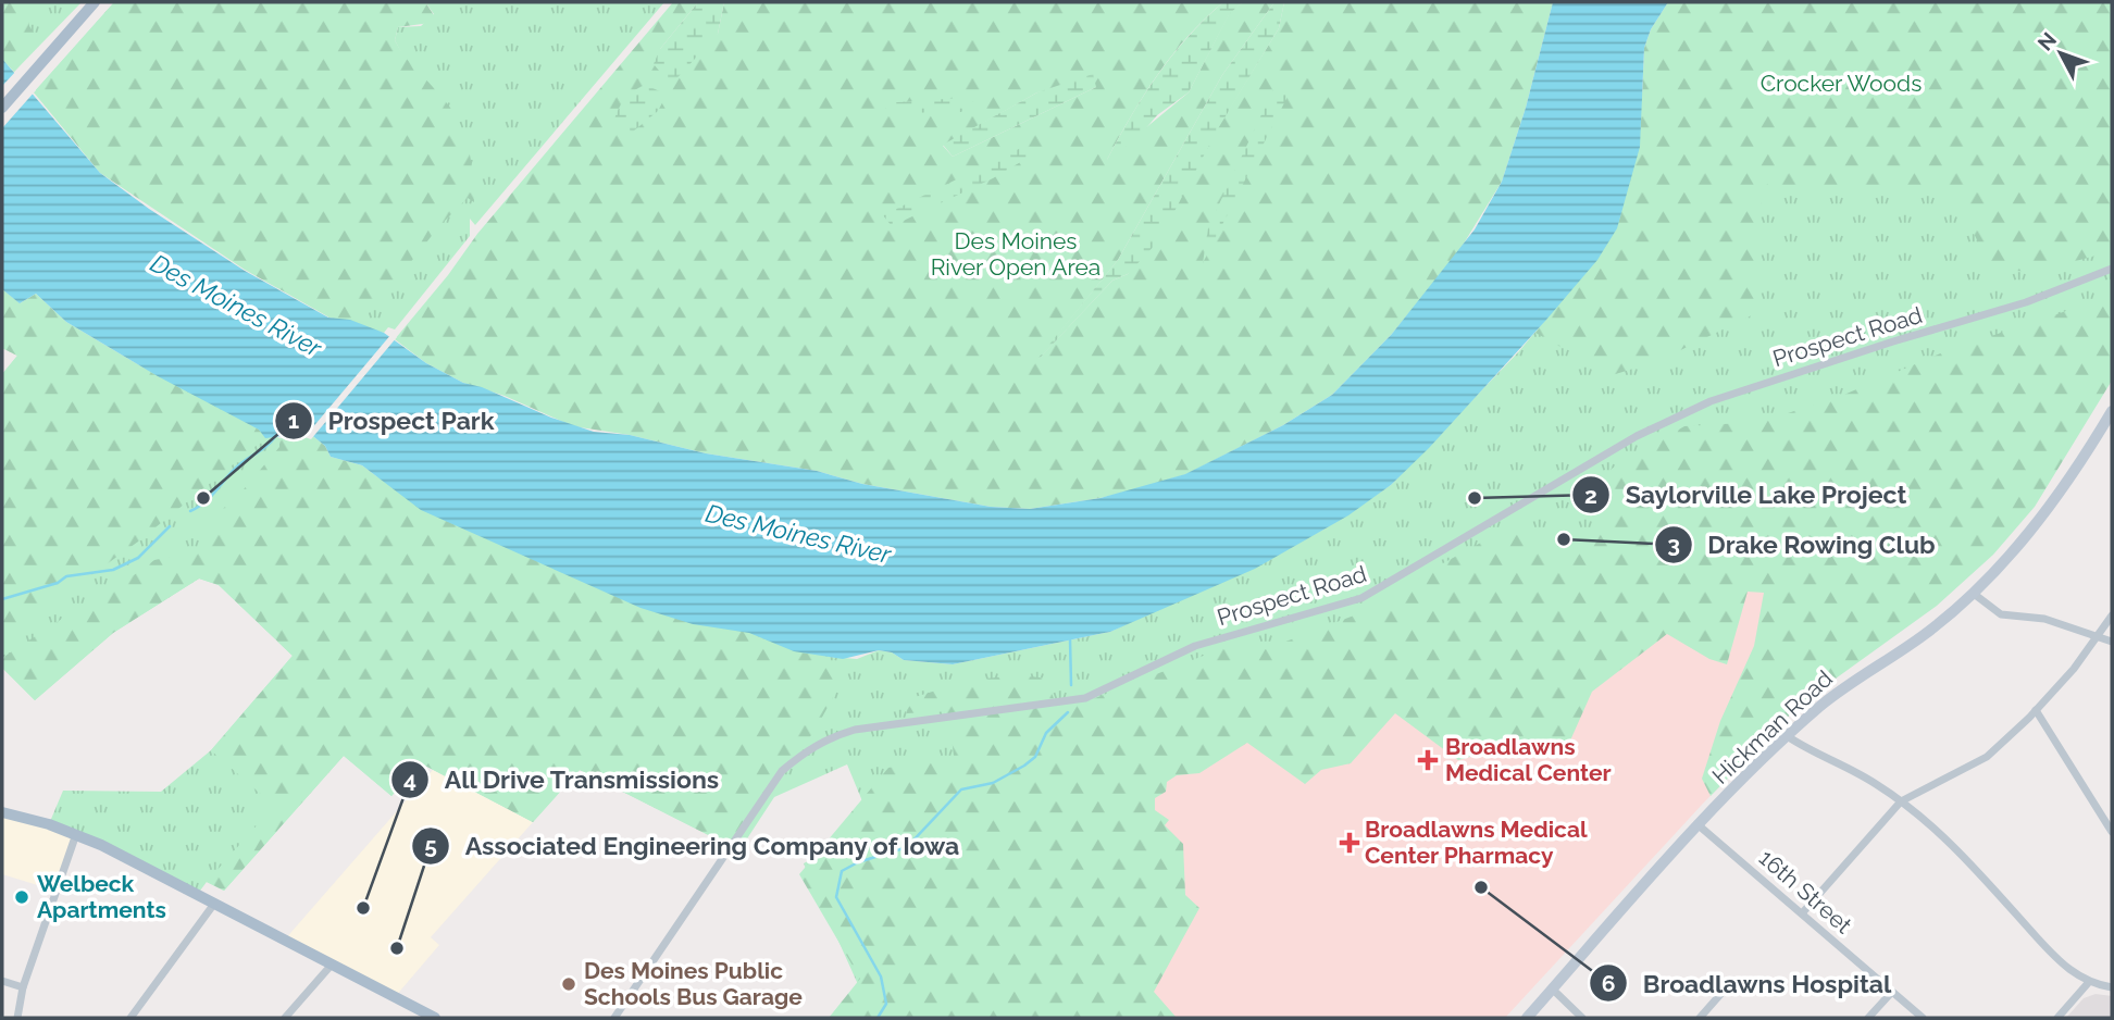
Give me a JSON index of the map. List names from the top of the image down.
{
  "streets": {
    "main road": ["Hickman Road"],
    "street": ["Prospect Road", "16th Street"]
  },
  "crossings": [
    ["Hickman Road", "16th Street"]
  ],
  "water": ["Des Moines River"],
  "parks": ["Crocker Woods", "Des Moines River Open Area"],
  "places": {
    "other": [
      "Prospect Park",
      "Saylorville Lake Project",
      "Drake Rowing Club",
      "Broadlawns Hospital",
      "Welbeck Apartments",
      "All Drive Transmissions",
      "Associated Engineering Company of Iowa",
      "Des Moines Public Schools Bus Garage"
    ],
    "health": ["Broadlawns Medical Center", "Broadlawns Medical Center Pharmacy"]
  },
  "north": "top left"
}
